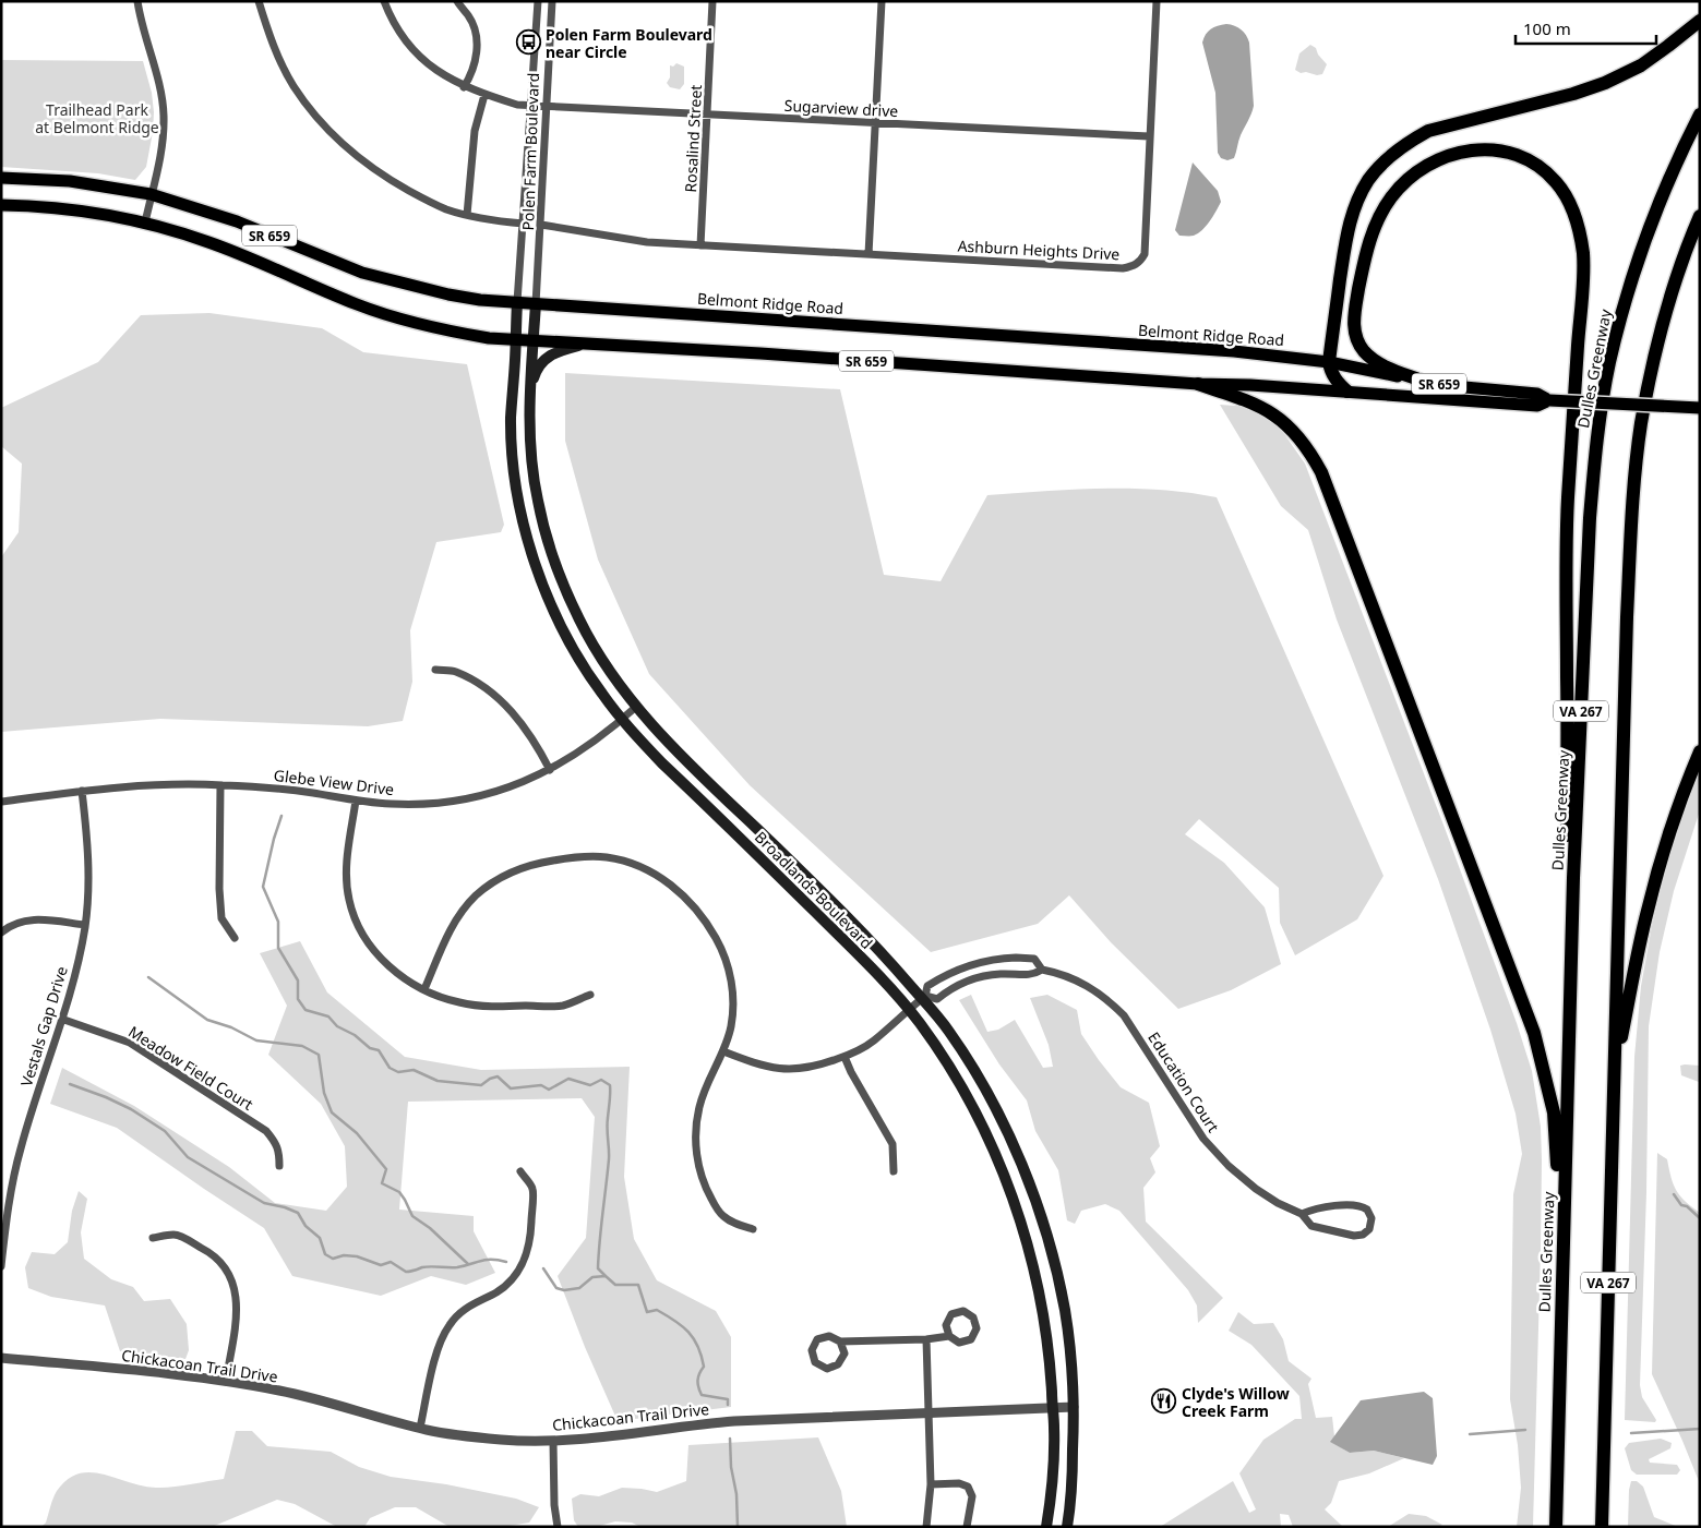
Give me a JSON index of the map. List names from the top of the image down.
{
  "streets": {
    "highway": ["Dulles Greenway", "VA 267"],
    "main road": ["SR 659", "Belmont Ridge Road", "Broadlands Boulevard"],
    "street": [
      "Sugarview drive",
      "Rosalind Street",
      "Polen Farm Boulevard",
      "Ashburn Heights Drive",
      "Glebe View Drive",
      "Vestals Gap Drive",
      "Meadow Field Court",
      "Education Court",
      "Chickacoan Trail Drive"
    ]
  },
  "crossings": [
    ["Sugarview drive", "Rosalind Street"],
    ["Sugarview drive", "Polen Farm Boulevard"],
    ["Sugarview drive", "Ashburn Heights Drive"],
    ["Rosalind Street", "Ashburn Heights Drive"],
    ["Polen Farm Boulevard", "Ashburn Heights Drive"],
    ["Polen Farm Boulevard", "Belmont Ridge Road"],
    ["Polen Farm Boulevard", "Broadlands Boulevard"],
    ["Belmont Ridge Road", "Broadlands Boulevard"],
    ["Glebe View Drive", "Broadlands Boulevard"],
    ["Glebe View Drive", "Vestals Gap Drive"],
    ["Broadlands Boulevard", "Education Court"],
    ["Broadlands Boulevard", "Chickacoan Trail Drive"],
    ["Vestals Gap Drive", "Meadow Field Court"]
  ],
  "parks": ["Trailhead Park at Belmont Ridge"],
  "places": {
    "bus stop": ["Polen Farm Boulevard near Circle"],
    "restaurant": ["Clyde's Willow Creek Farm"]
  },
  "scale_bar": "100 m"
}
